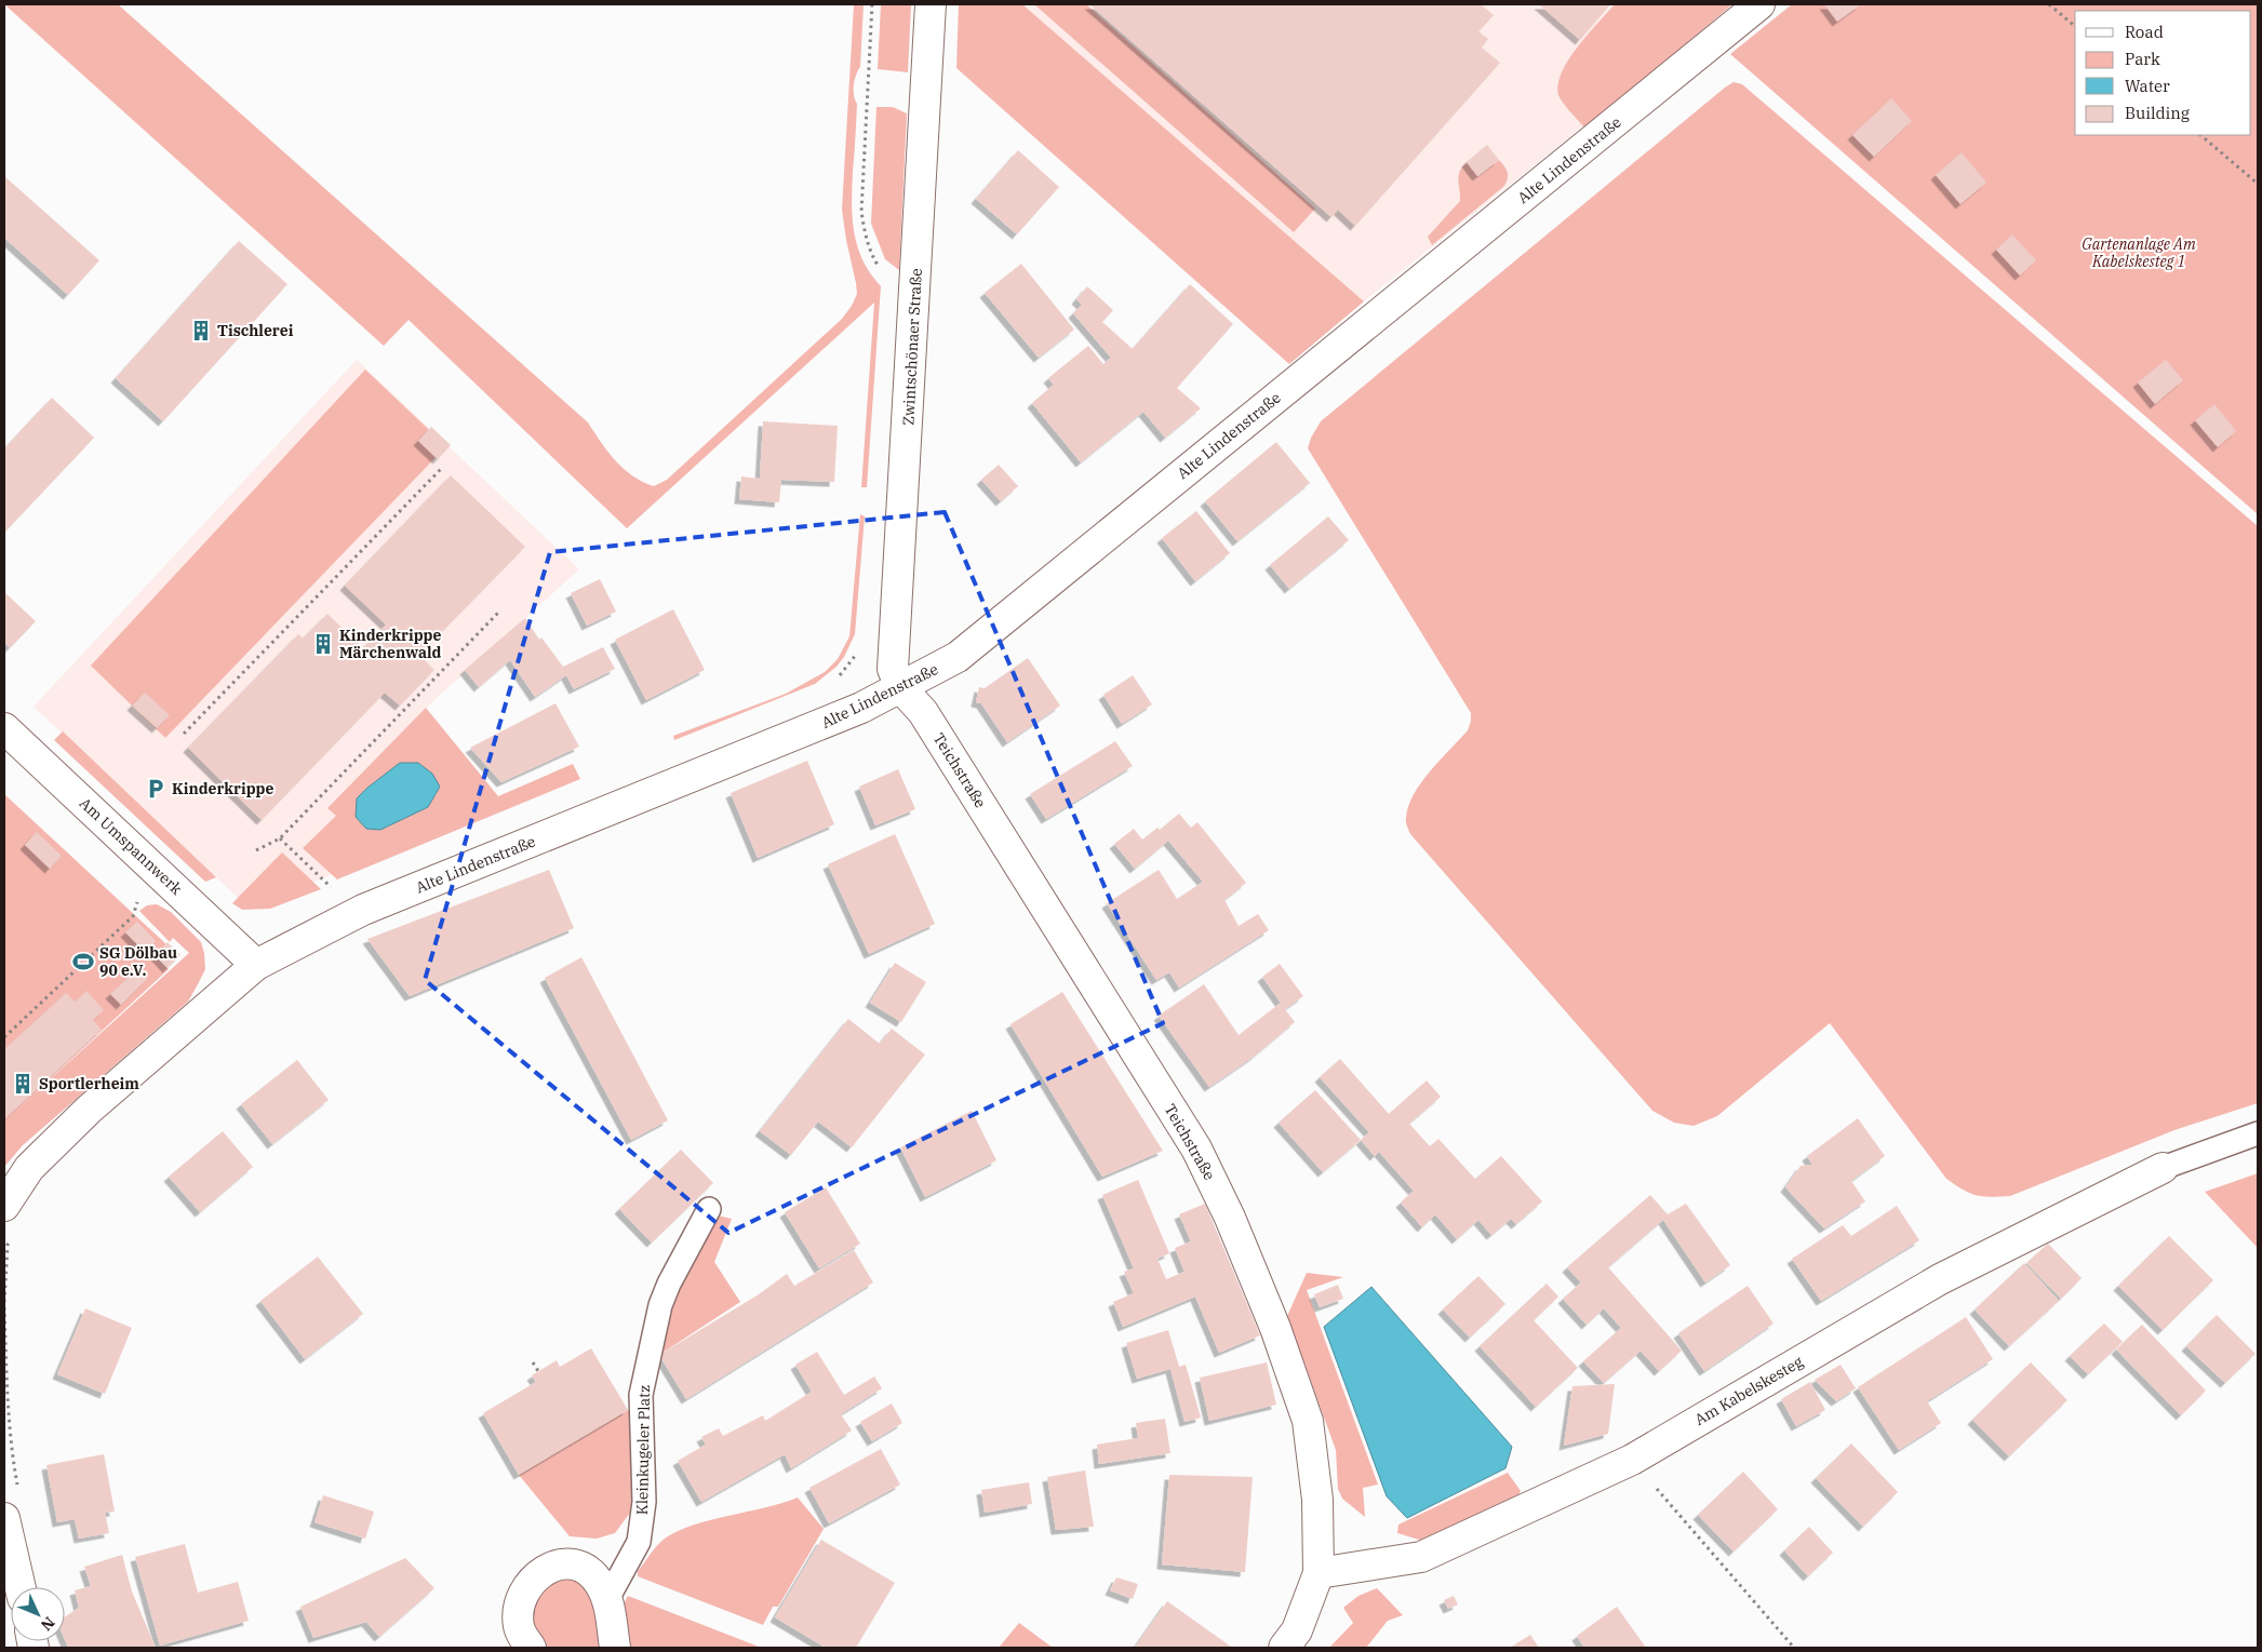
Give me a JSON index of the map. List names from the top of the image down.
{
  "streets": {
    "street": [
      "Alte Lindenstraße",
      "Zwintschönaer Straße",
      "Teichstraße",
      "Am Umspannwerk",
      "Am Kabelskesteg"
    ],
    "lane": ["Kleinkugeler Platz"]
  },
  "crossings": [
    ["Alte Lindenstraße", "Zwintschönaer Straße"],
    ["Alte Lindenstraße", "Teichstraße"],
    ["Alte Lindenstraße", "Am Umspannwerk"],
    ["Zwintschönaer Straße", "Teichstraße"],
    ["Teichstraße", "Am Kabelskesteg"]
  ],
  "parks": ["Gartenanlage Am Kabelskesteg 1"],
  "places": {
    "building": ["Tischlerei", "Kinderkrippe Märchenwald", "Sportlerheim"],
    "parking": ["Kinderkrippe"],
    "sports": ["SG Dölbau 90 e.V."]
  },
  "legend": [
    "Road",
    "Park",
    "Water",
    "Building"
  ],
  "north": "bottom right"
}
